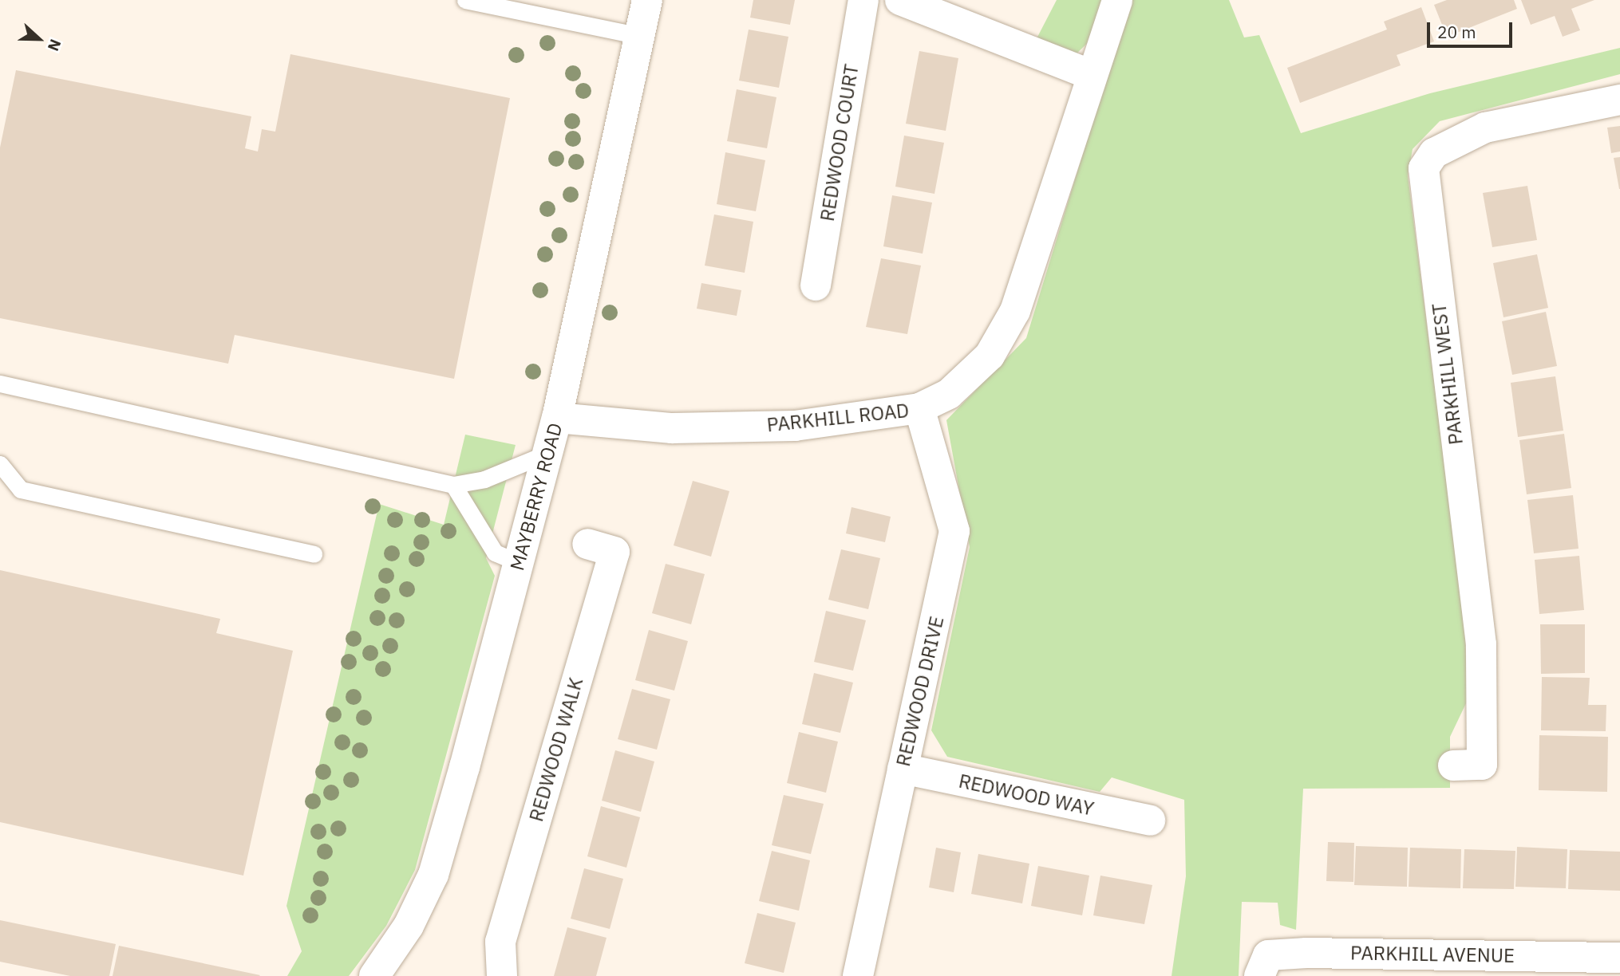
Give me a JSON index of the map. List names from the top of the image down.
{
  "streets": {
    "street": [
      "REDWOOD COURT",
      "PARKHILL WEST",
      "PARKHILL ROAD",
      "MAYBERRY ROAD",
      "REDWOOD DRIVE",
      "REDWOOD WALK",
      "REDWOOD WAY",
      "PARKHILL AVENUE"
    ]
  },
  "crossings": [
    ["PARKHILL ROAD", "MAYBERRY ROAD"],
    ["PARKHILL ROAD", "REDWOOD DRIVE"],
    ["REDWOOD DRIVE", "REDWOOD WAY"]
  ],
  "scale_bar": "20 m",
  "north": "right"
}
